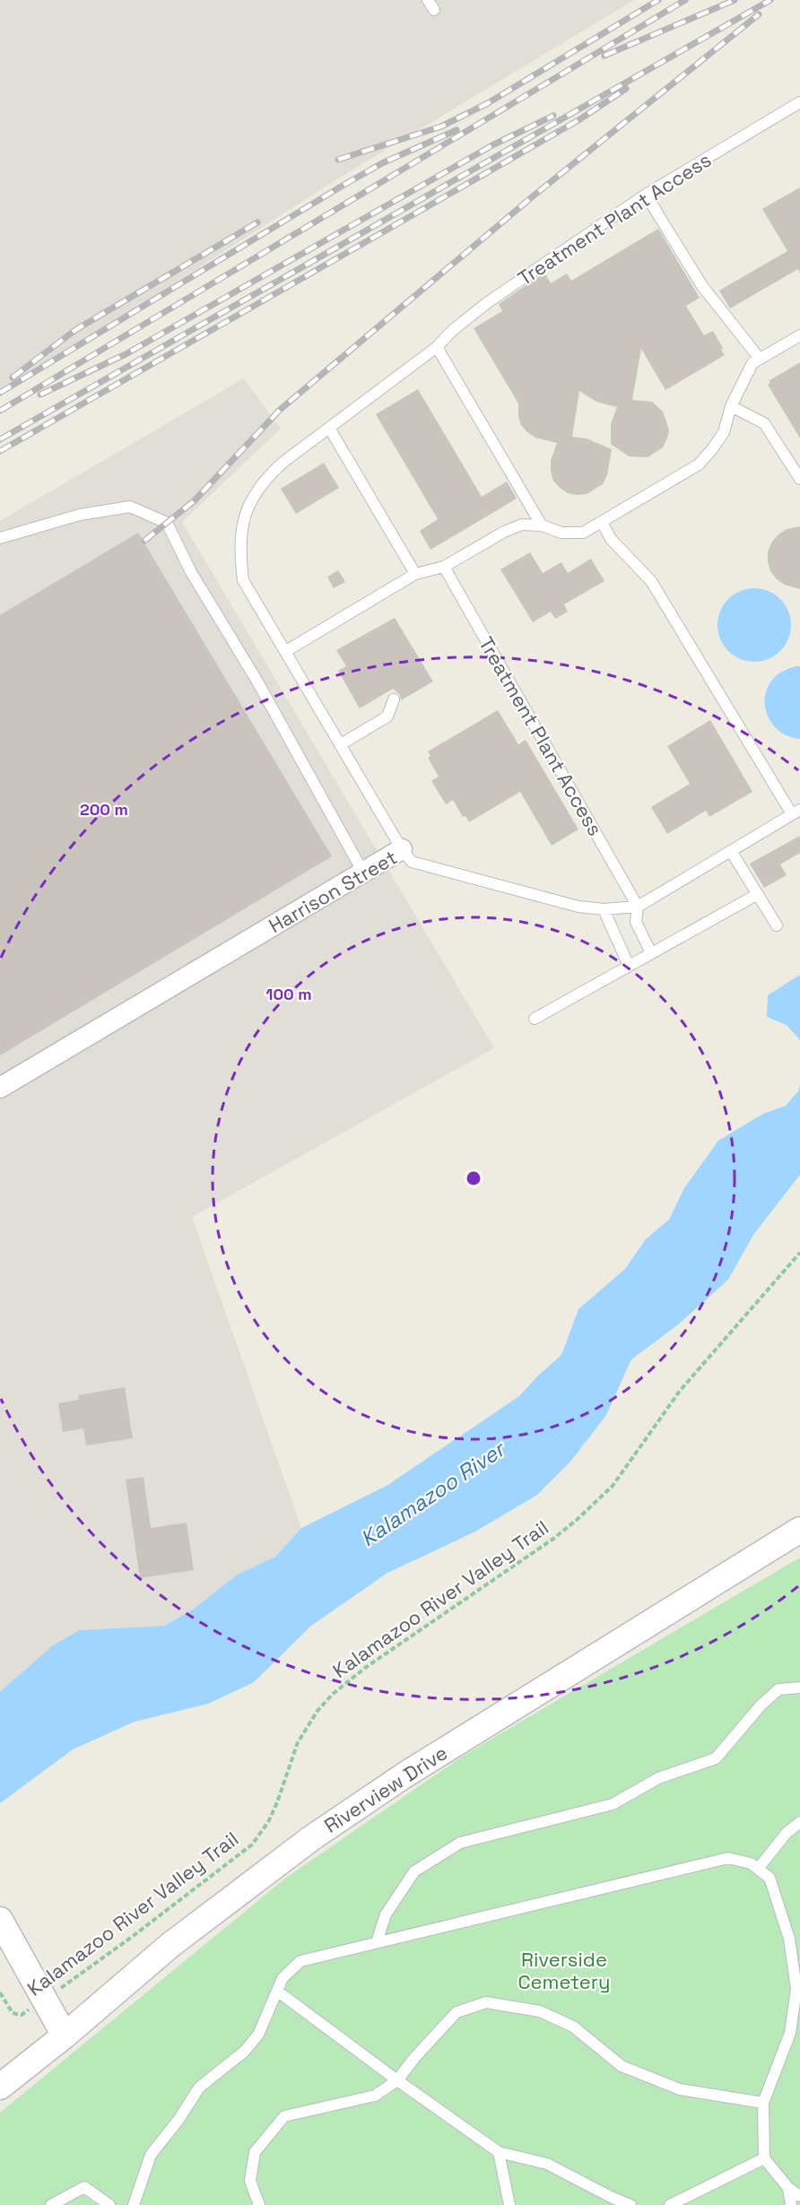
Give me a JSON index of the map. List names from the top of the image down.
{
  "streets": {
    "street": ["Harrison Street", "Riverview Drive"],
    "lane": ["Treatment Plant Access"],
    "path": ["Kalamazoo River Valley Trail"]
  },
  "crossings": [
    ["Treatment Plant Access", "Harrison Street"]
  ],
  "water": ["Kalamazoo River"],
  "parks": ["Riverside Cemetery"],
  "rings": ["200 m", "100 m"]
}
